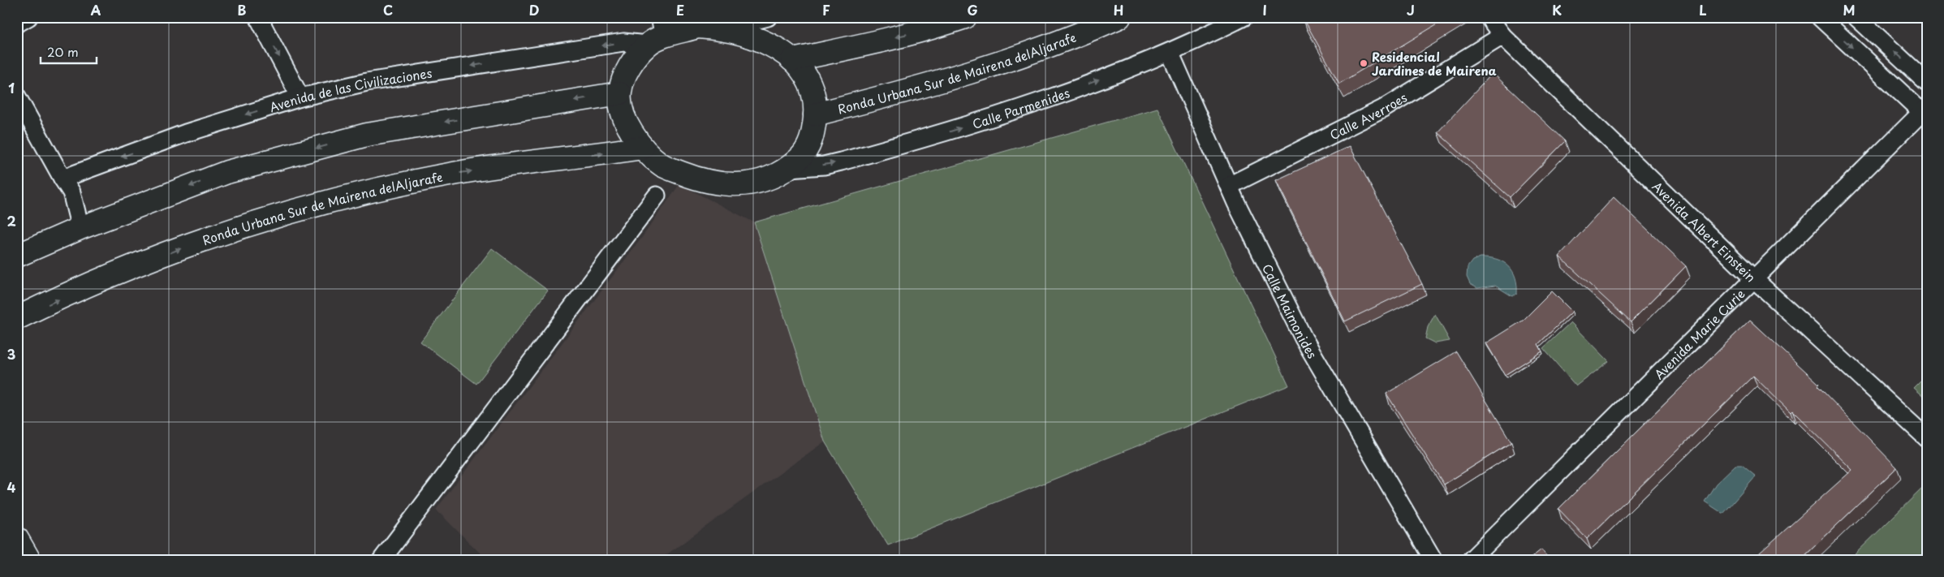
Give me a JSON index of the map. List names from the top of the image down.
{
  "streets": {
    "street": [
      "Ronda Urbana Sur de Mairena delAljarafe",
      "Avenida de las Civilizaciones",
      "Calle Parmenides",
      "Calle Averroes",
      "Avenida Albert Einstein",
      "Calle Maimonides",
      "Avenida Marie Curie"
    ]
  },
  "crossings": [
    ["Calle Parmenides", "Calle Maimonides"],
    ["Calle Averroes", "Avenida Albert Einstein"],
    ["Calle Averroes", "Calle Maimonides"],
    ["Avenida Albert Einstein", "Avenida Marie Curie"]
  ],
  "places": ["Residencial Jardines de Mairena"],
  "scale_bar": "20 m",
  "grid": {
    "columns": [
      "A",
      "B",
      "C",
      "D",
      "E",
      "F",
      "G",
      "H",
      "I",
      "J",
      "K",
      "L",
      "M"
    ],
    "rows": [
      "1",
      "2",
      "3",
      "4"
    ]
  }
}
